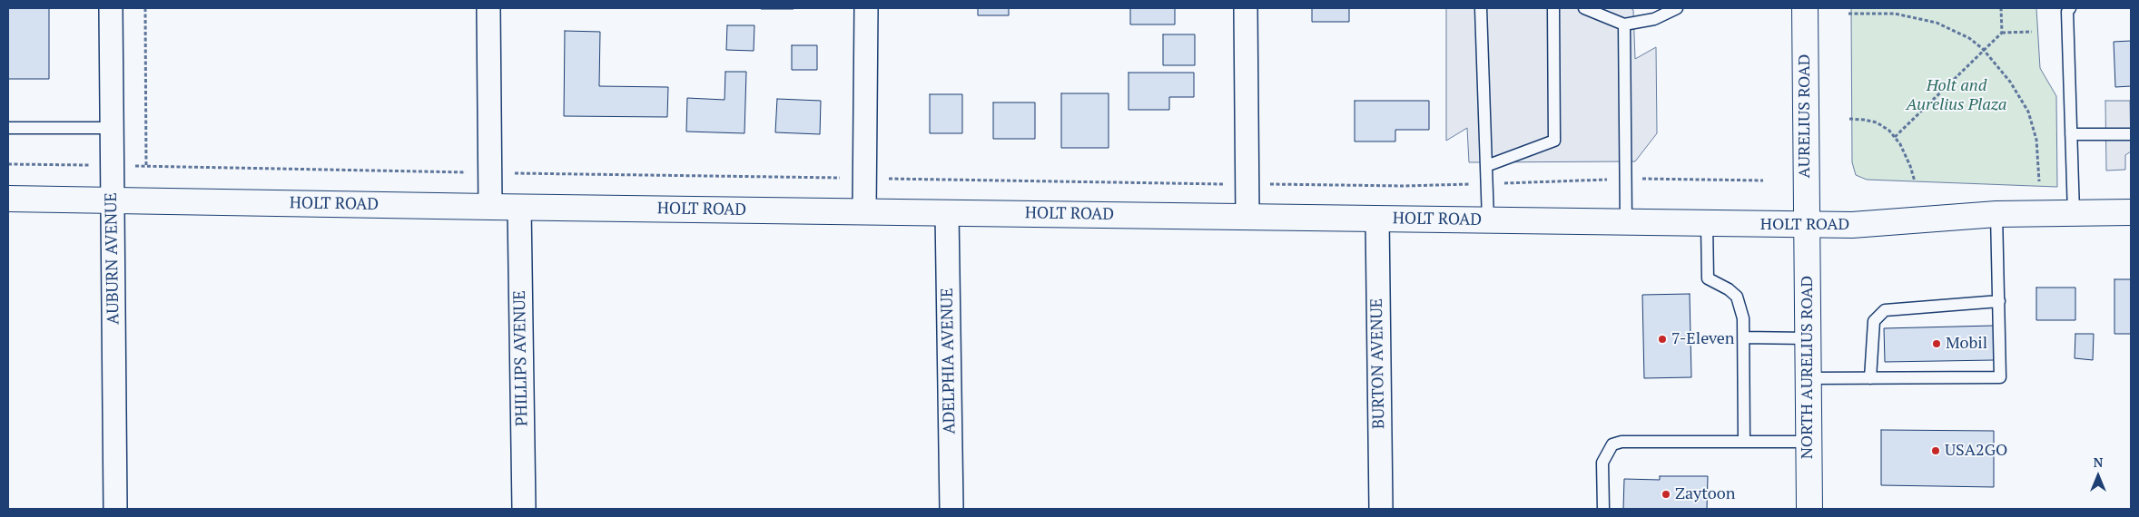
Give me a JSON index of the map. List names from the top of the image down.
{
  "streets": {
    "main road": ["AURELIUS ROAD", "HOLT ROAD", "NORTH AURELIUS ROAD"],
    "street": [
      "AUBURN AVENUE",
      "PHILLIPS AVENUE",
      "ADELPHIA AVENUE",
      "BURTON AVENUE"
    ]
  },
  "crossings": [
    ["AURELIUS ROAD", "HOLT ROAD"],
    ["AURELIUS ROAD", "NORTH AURELIUS ROAD"],
    ["HOLT ROAD", "AUBURN AVENUE"],
    ["HOLT ROAD", "PHILLIPS AVENUE"],
    ["HOLT ROAD", "ADELPHIA AVENUE"],
    ["HOLT ROAD", "BURTON AVENUE"],
    ["HOLT ROAD", "NORTH AURELIUS ROAD"]
  ],
  "parks": ["Holt and Aurelius Plaza"],
  "places": [
    "7-Eleven",
    "Mobil",
    "USA2GO",
    "Zaytoon"
  ],
  "north": "top"
}
